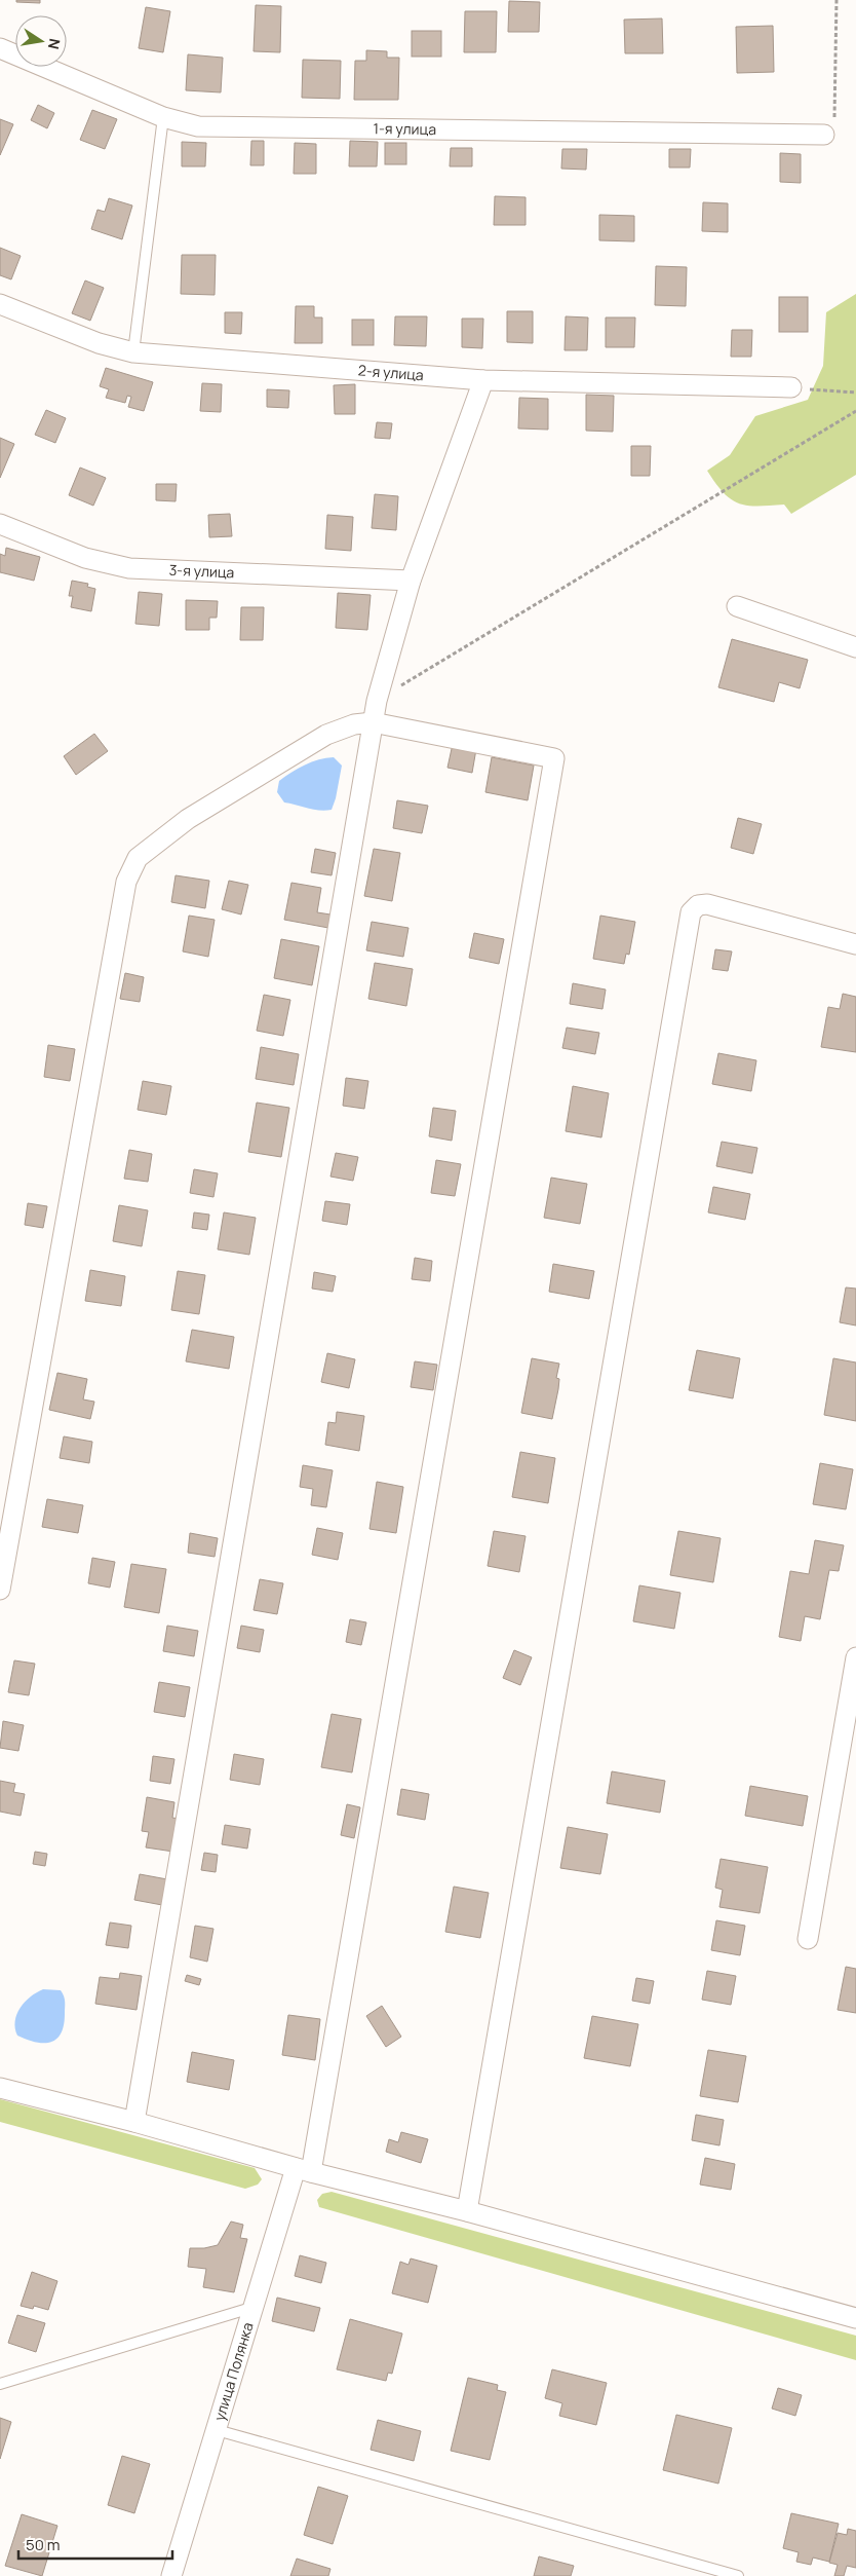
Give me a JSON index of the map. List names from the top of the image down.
{
  "streets": {
    "street": [
      "1-я улица",
      "2-я улица",
      "3-я улица",
      "улица Полянка"
    ]
  },
  "scale_bar": "50 m",
  "north": "right"
}
